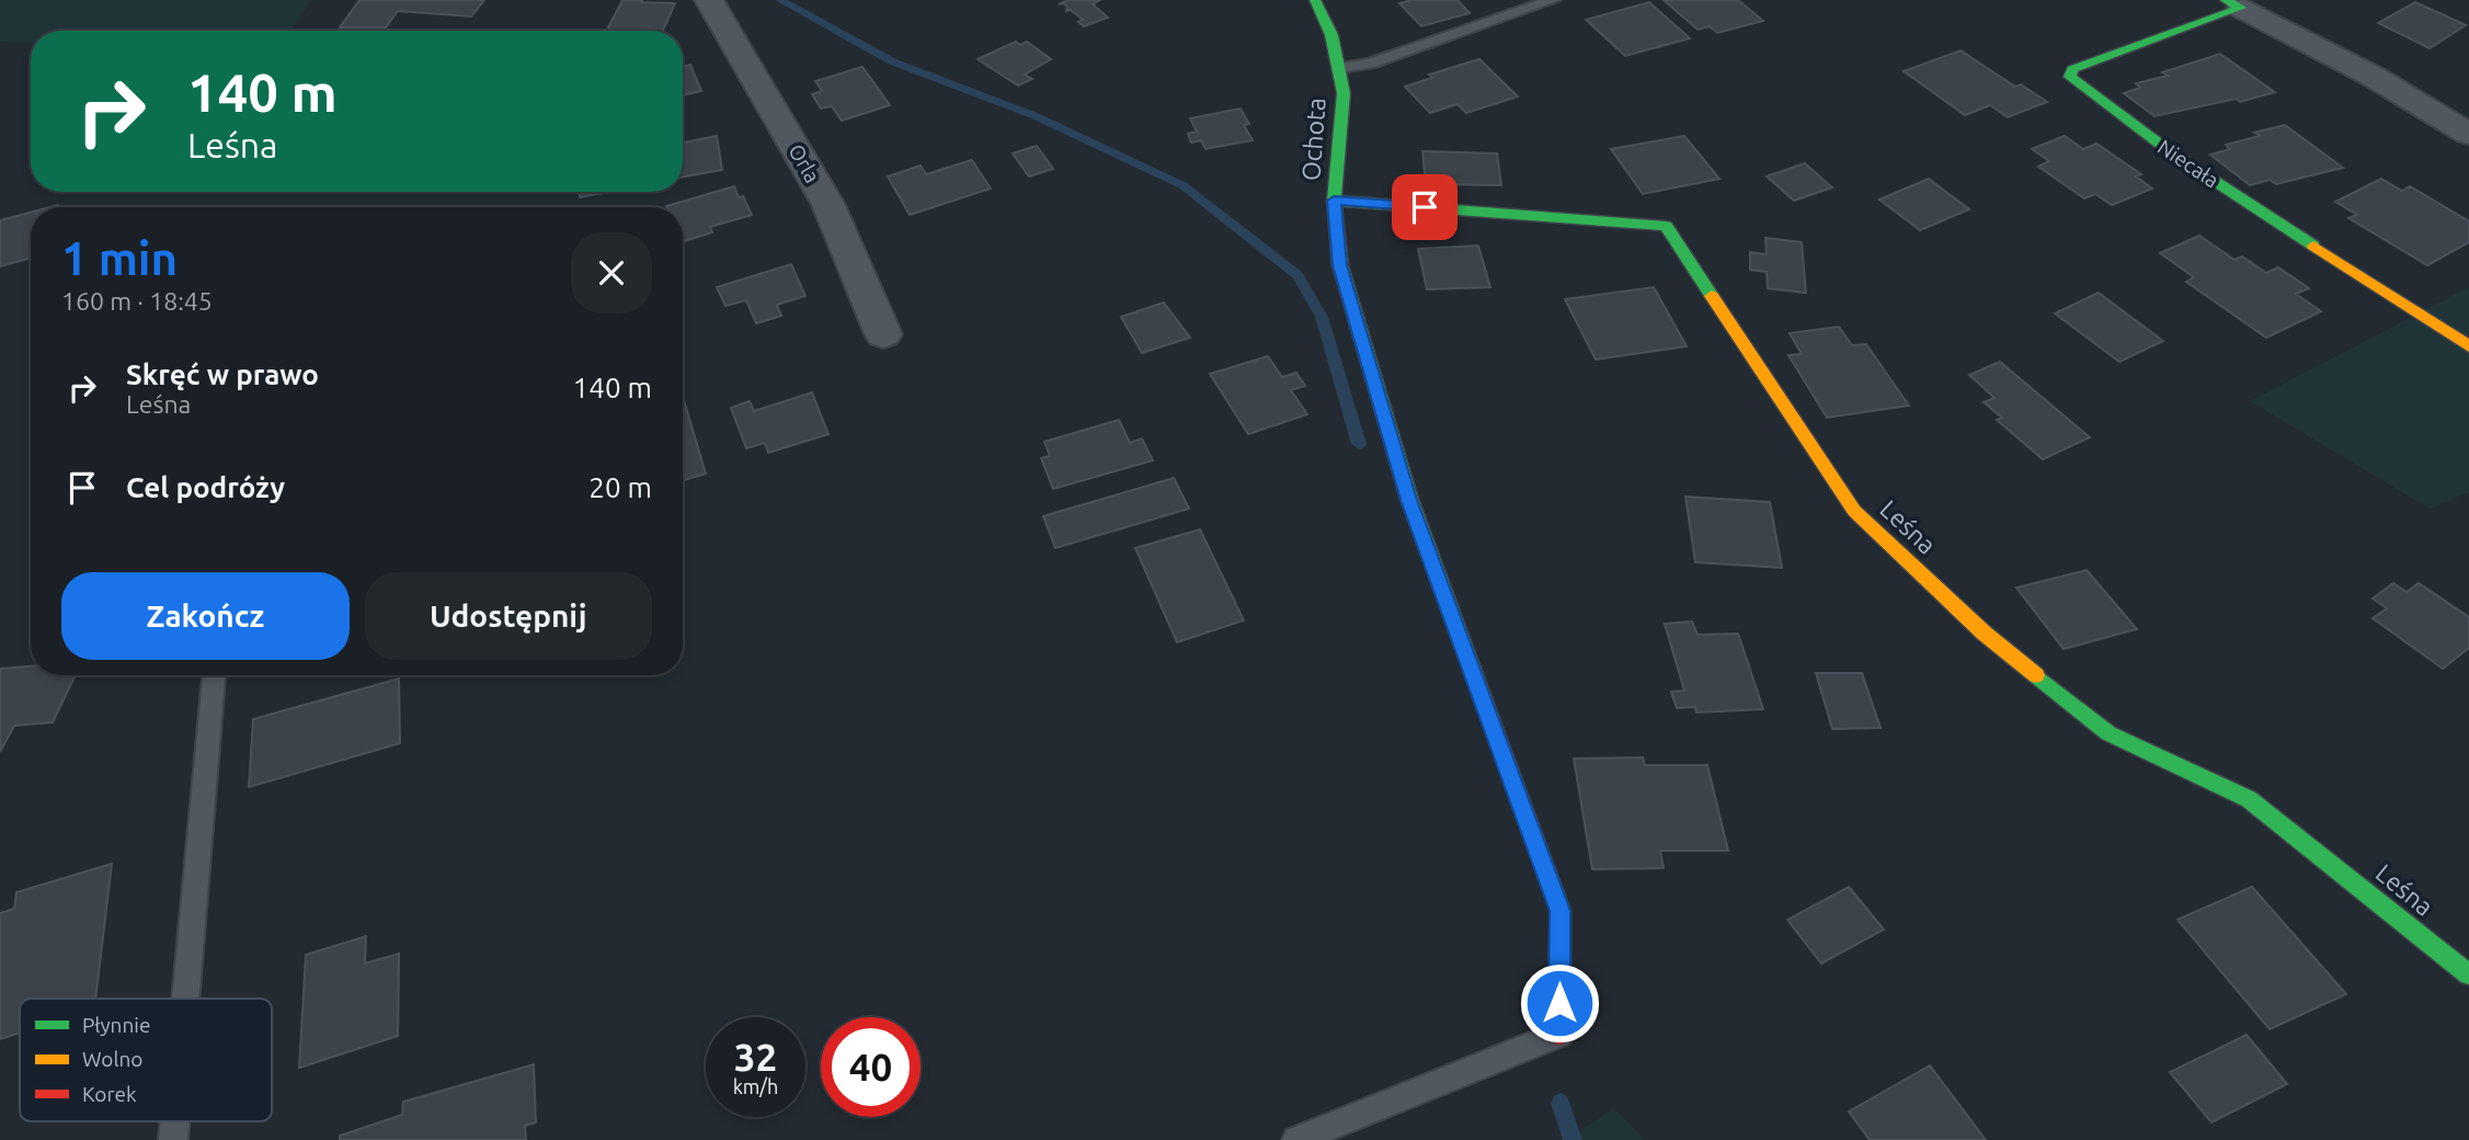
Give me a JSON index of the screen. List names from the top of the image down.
{
  "streets": {
    "street": [
      "Ochota",
      "Orla",
      "Niecała",
      "Leśna"
    ]
  },
  "crossings": [
    ["Ochota", "Leśna"]
  ],
  "legend": ["Płynnie", "Wolno", "Korek"],
  "page": {
    "turn": ["140 m", "Leśna"],
    "heading": ["1 min", "160 m · 18:45"],
    "list": [
      {
        "name": "Skręć w prawo",
        "note": "Leśna",
        "value": "140 m"
      },
      {
        "name": "Cel podróży",
        "value": "20 m"
      }
    ],
    "buttons": ["Zakończ", "Udostępnij"],
    "speed": "32 km/h",
    "limit": "40"
  }
}
